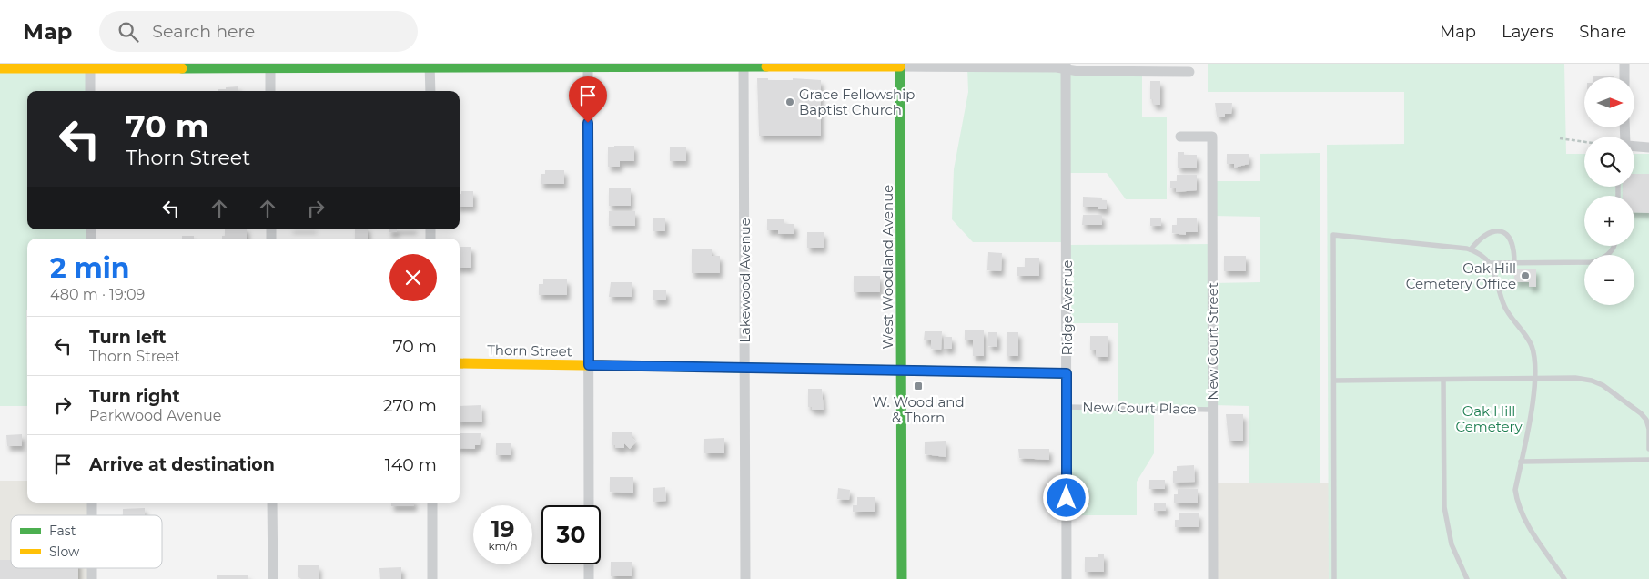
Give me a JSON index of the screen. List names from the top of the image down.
{
  "streets": {
    "street": [
      "West Woodland Avenue",
      "Lakewood Avenue",
      "Ridge Avenue",
      "New Court Street",
      "Thorn Street"
    ],
    "lane": ["New Court Place"]
  },
  "crossings": [
    ["West Woodland Avenue", "Thorn Street"],
    ["Lakewood Avenue", "Thorn Street"],
    ["Ridge Avenue", "Thorn Street"],
    ["Ridge Avenue", "New Court Place"],
    ["New Court Street", "New Court Place"]
  ],
  "parks": ["Oak Hill Cemetery"],
  "places": {
    "other": ["Grace Fellowship Baptist Church", "Oak Hill Cemetery Office"],
    "transit": ["W. Woodland & Thorn"]
  },
  "legend": ["Fast", "Slow"],
  "north": "right",
  "page": {
    "header": "Map",
    "search": "Search here",
    "nav": ["Map", "Layers", "Share"],
    "map_buttons": ["+", "−"],
    "turn": ["70 m", "Thorn Street"],
    "heading": ["2 min", "480 m · 19:09"],
    "list": [
      {
        "name": "Turn left",
        "note": "Thorn Street",
        "value": "70 m"
      },
      {
        "name": "Turn right",
        "note": "Parkwood Avenue",
        "value": "270 m"
      },
      {
        "name": "Arrive at destination",
        "value": "140 m"
      }
    ],
    "speed": "19 km/h",
    "limit": "30"
  }
}
